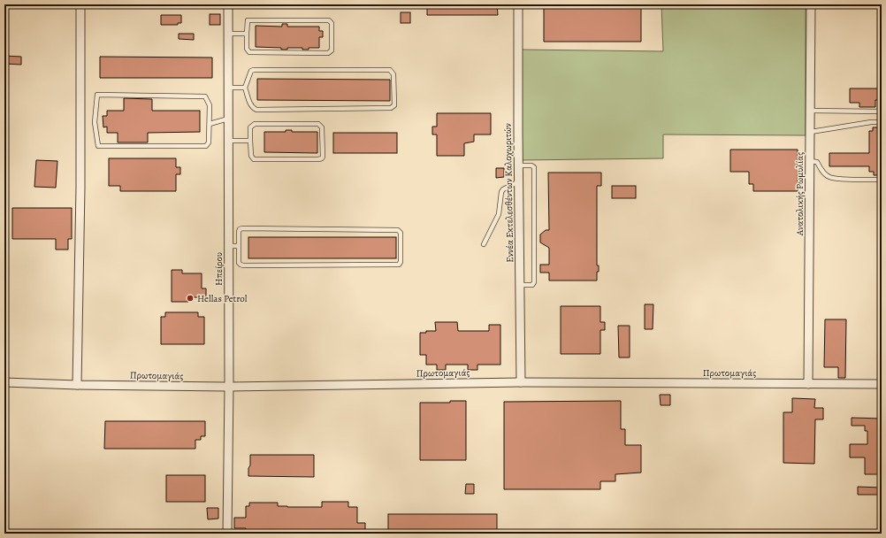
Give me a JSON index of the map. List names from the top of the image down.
{
  "streets": {
    "street": [
      "Εννέα Εκτελεσθέντων Καλοχωριτών",
      "Ανατολικής Ρωμυλίας",
      "Ηπείρου",
      "Πρωτομαγιάς"
    ]
  },
  "crossings": [
    ["Εννέα Εκτελεσθέντων Καλοχωριτών", "Πρωτομαγιάς"],
    ["Ανατολικής Ρωμυλίας", "Πρωτομαγιάς"],
    ["Ηπείρου", "Πρωτομαγιάς"]
  ],
  "places": ["Hellas Petrol"]
}
